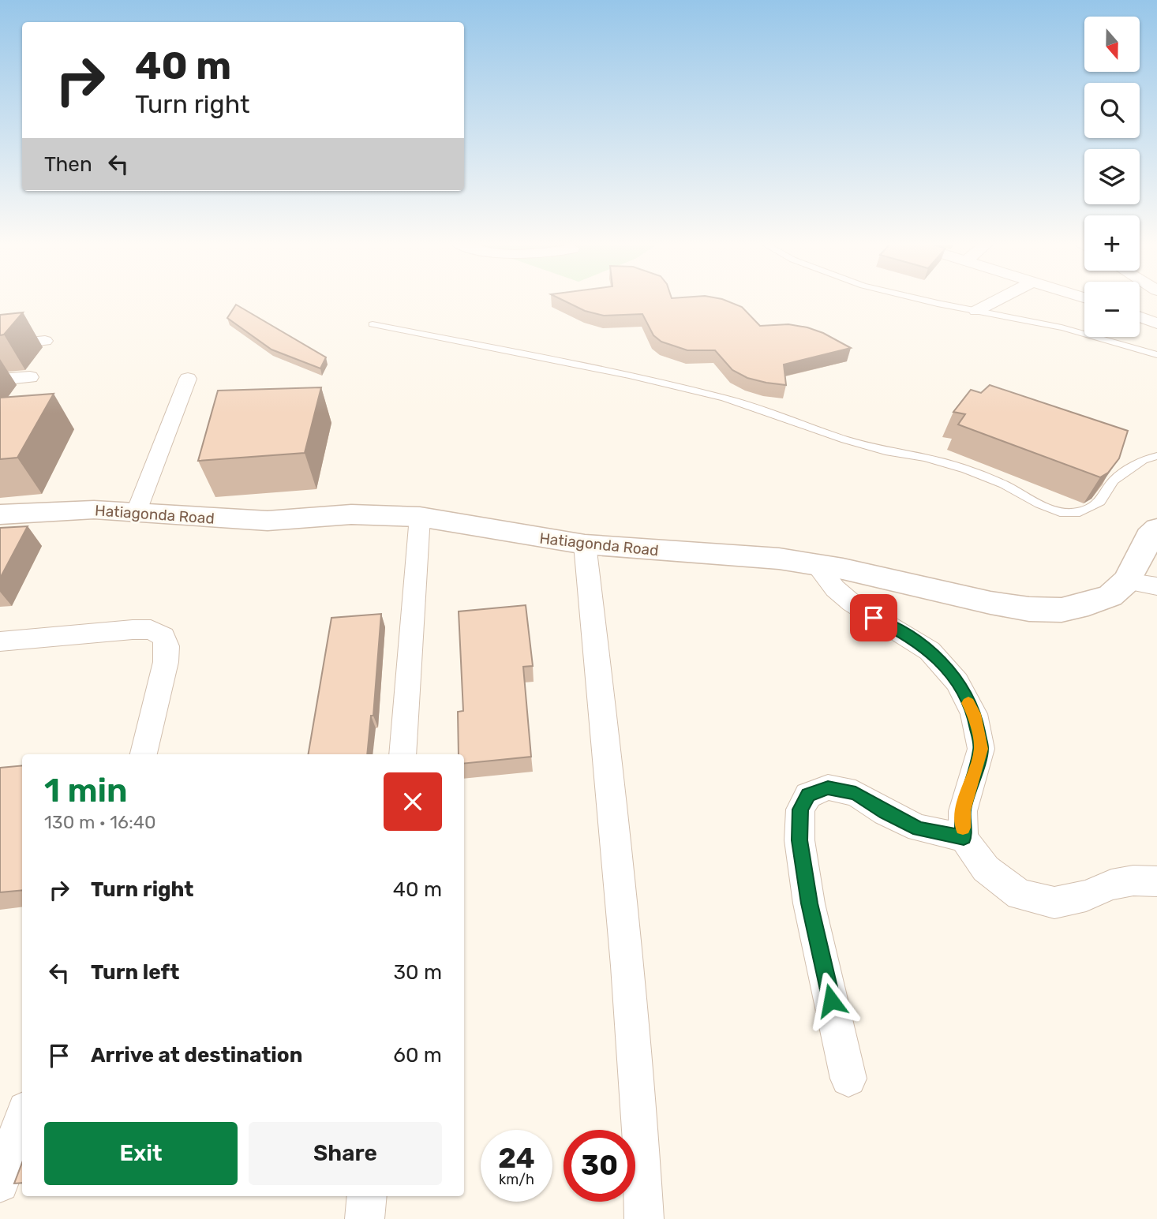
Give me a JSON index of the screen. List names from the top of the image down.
{
  "streets": {
    "street": ["Hatiagonda Road"]
  },
  "north": "bottom",
  "page": {
    "map_buttons": ["+", "−"],
    "turn": ["40 m", "Turn right"],
    "then": "Then",
    "heading": ["1 min", "130 m · 16:40"],
    "list": [
      {
        "name": "Turn right",
        "value": "40 m"
      },
      {
        "name": "Turn left",
        "value": "30 m"
      },
      {
        "name": "Arrive at destination",
        "value": "60 m"
      }
    ],
    "buttons": ["Exit", "Share"],
    "speed": "24 km/h",
    "limit": "30"
  }
}
